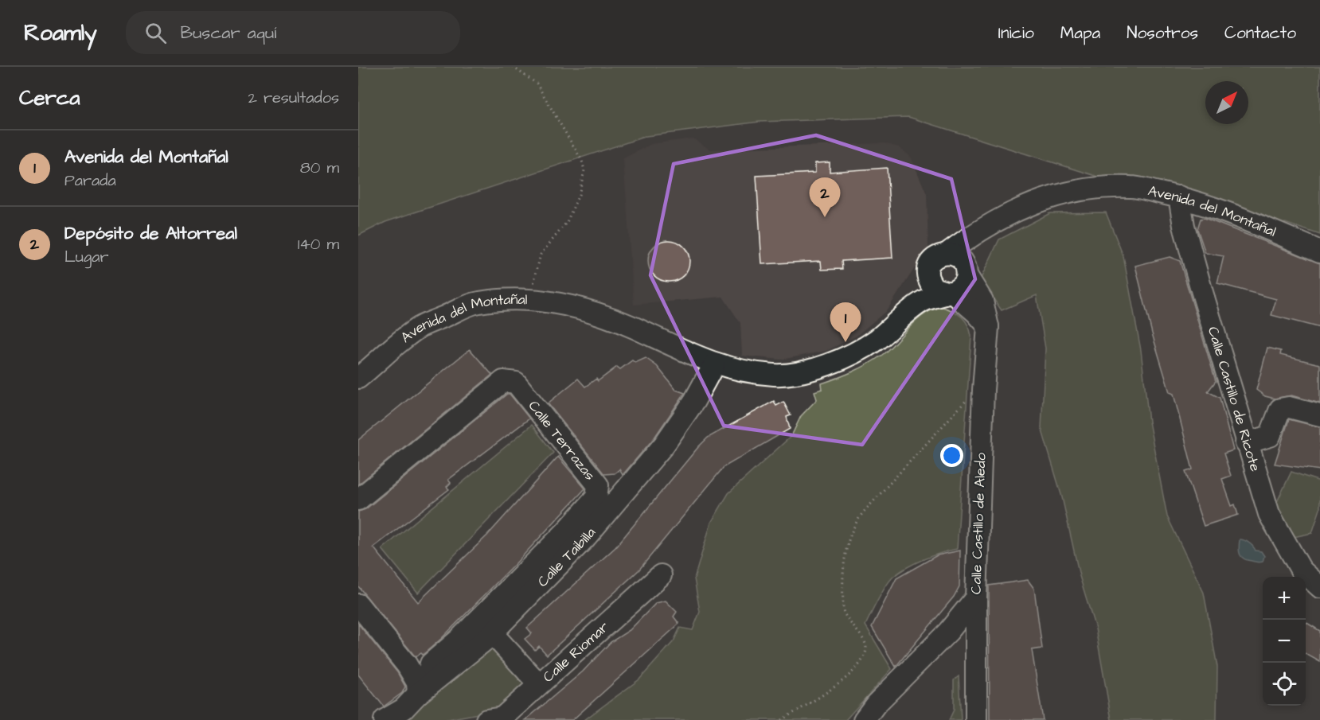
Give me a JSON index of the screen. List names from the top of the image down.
{
  "streets": {
    "street": [
      "Avenida del Montañal",
      "Calle Castillo de Ricote",
      "Calle Terrazas",
      "Calle Castillo de Aledo",
      "Calle Taibilla",
      "Calle Riomar"
    ]
  },
  "crossings": [
    ["Avenida del Montañal", "Calle Castillo de Ricote"],
    ["Avenida del Montañal", "Calle Castillo de Aledo"],
    ["Avenida del Montañal", "Calle Taibilla"]
  ],
  "north": "top right",
  "page": {
    "header": "Roamly",
    "search": "Buscar aquí",
    "nav": [
      "Inicio",
      "Mapa",
      "Nosotros",
      "Contacto"
    ],
    "heading": ["Cerca", "2 resultados"],
    "list": [
      {
        "mark": "1",
        "name": "Avenida del Montañal",
        "note": "Parada",
        "value": "80 m"
      },
      {
        "mark": "2",
        "name": "Depósito de Altorreal",
        "note": "Lugar",
        "value": "140 m"
      }
    ],
    "pins": ["2", "1"],
    "map_buttons": ["+", "−"]
  }
}
